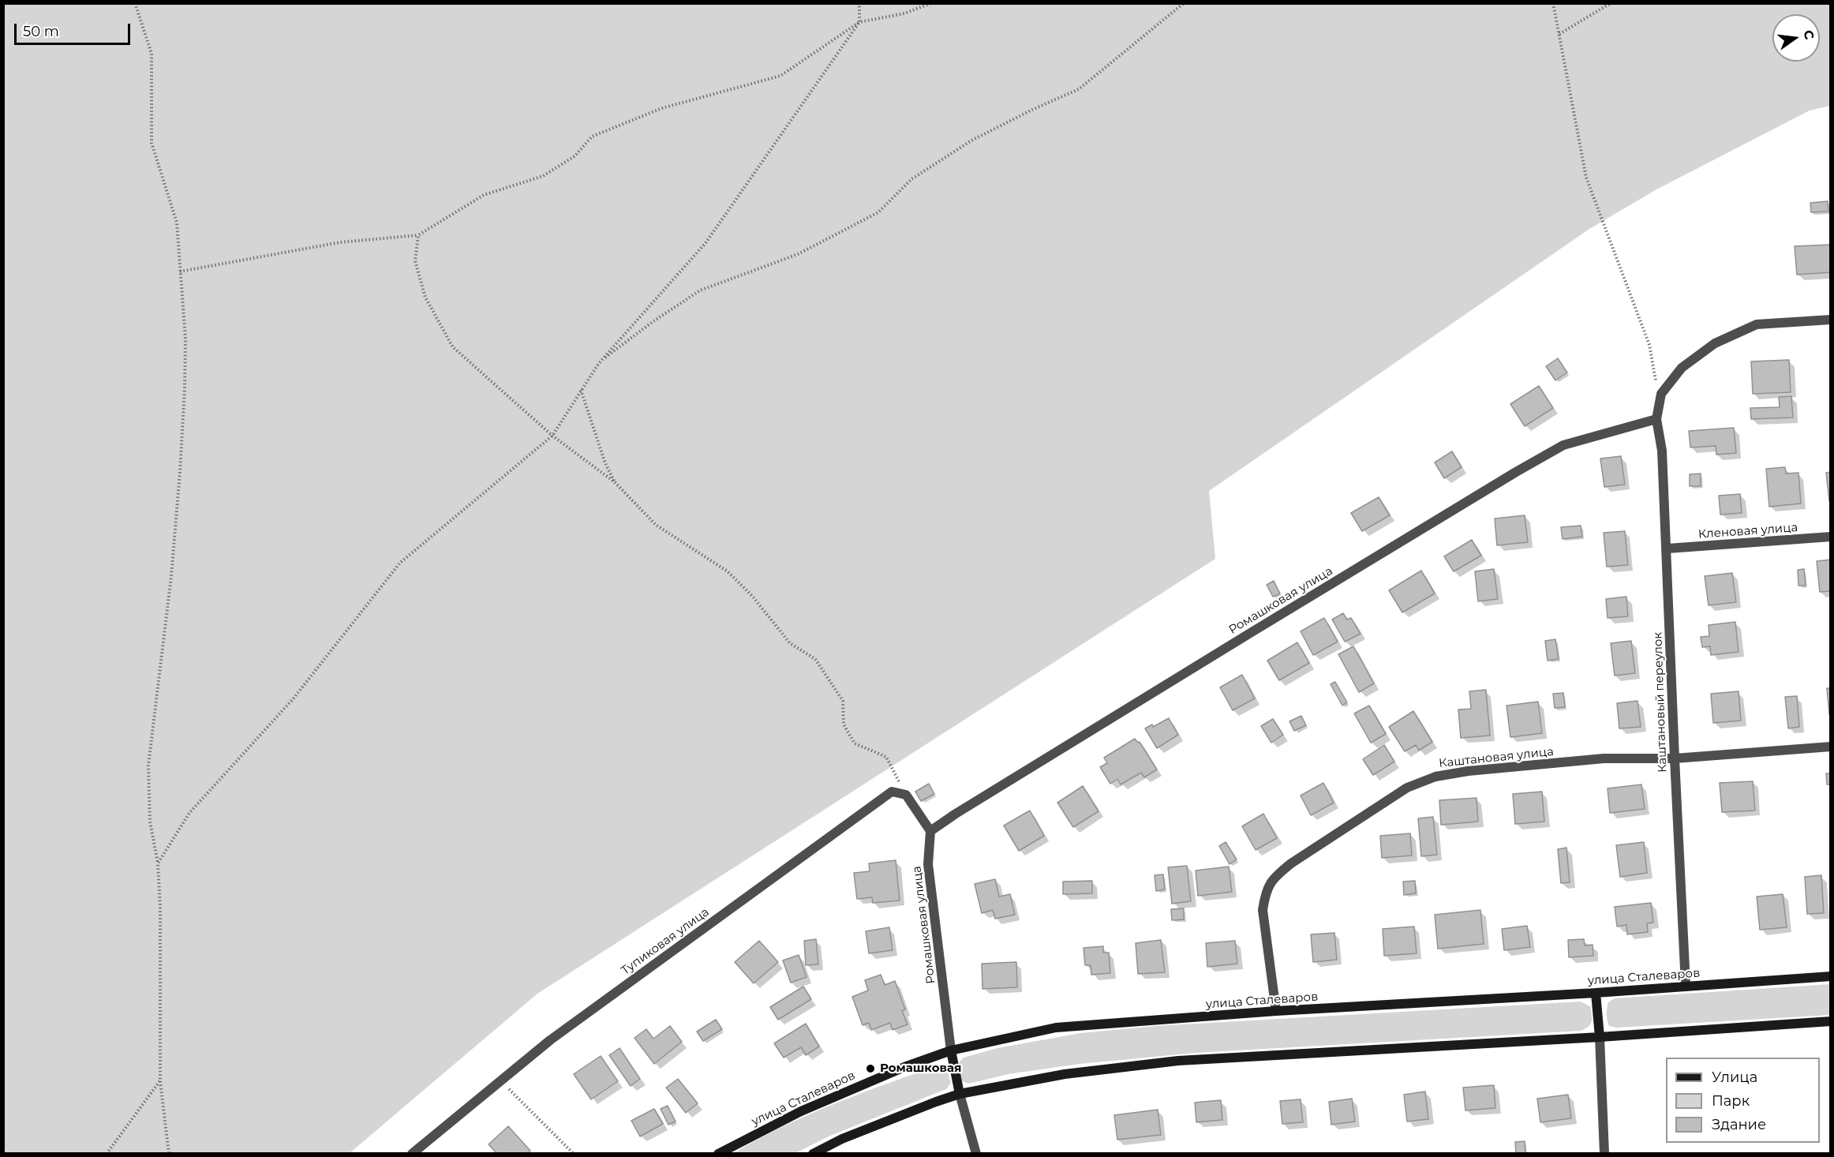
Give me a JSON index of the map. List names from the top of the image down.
{
  "streets": {
    "main road": ["улица Сталеваров"],
    "street": [
      "Кленовая улица",
      "Ромашковая улица",
      "Каштановый переулок",
      "Каштановая улица",
      "Тупиковая улица"
    ]
  },
  "crossings": [
    ["Кленовая улица", "Каштановый переулок"],
    ["Ромашковая улица", "Каштановый переулок"],
    ["Ромашковая улица", "улица Сталеваров"],
    ["Каштановый переулок", "Каштановая улица"],
    ["Каштановый переулок", "улица Сталеваров"],
    ["Каштановая улица", "улица Сталеваров"]
  ],
  "places": ["Ромашковая"],
  "legend": ["Улица", "Парк", "Здание"],
  "scale_bar": "50 m",
  "north": "right"
}
